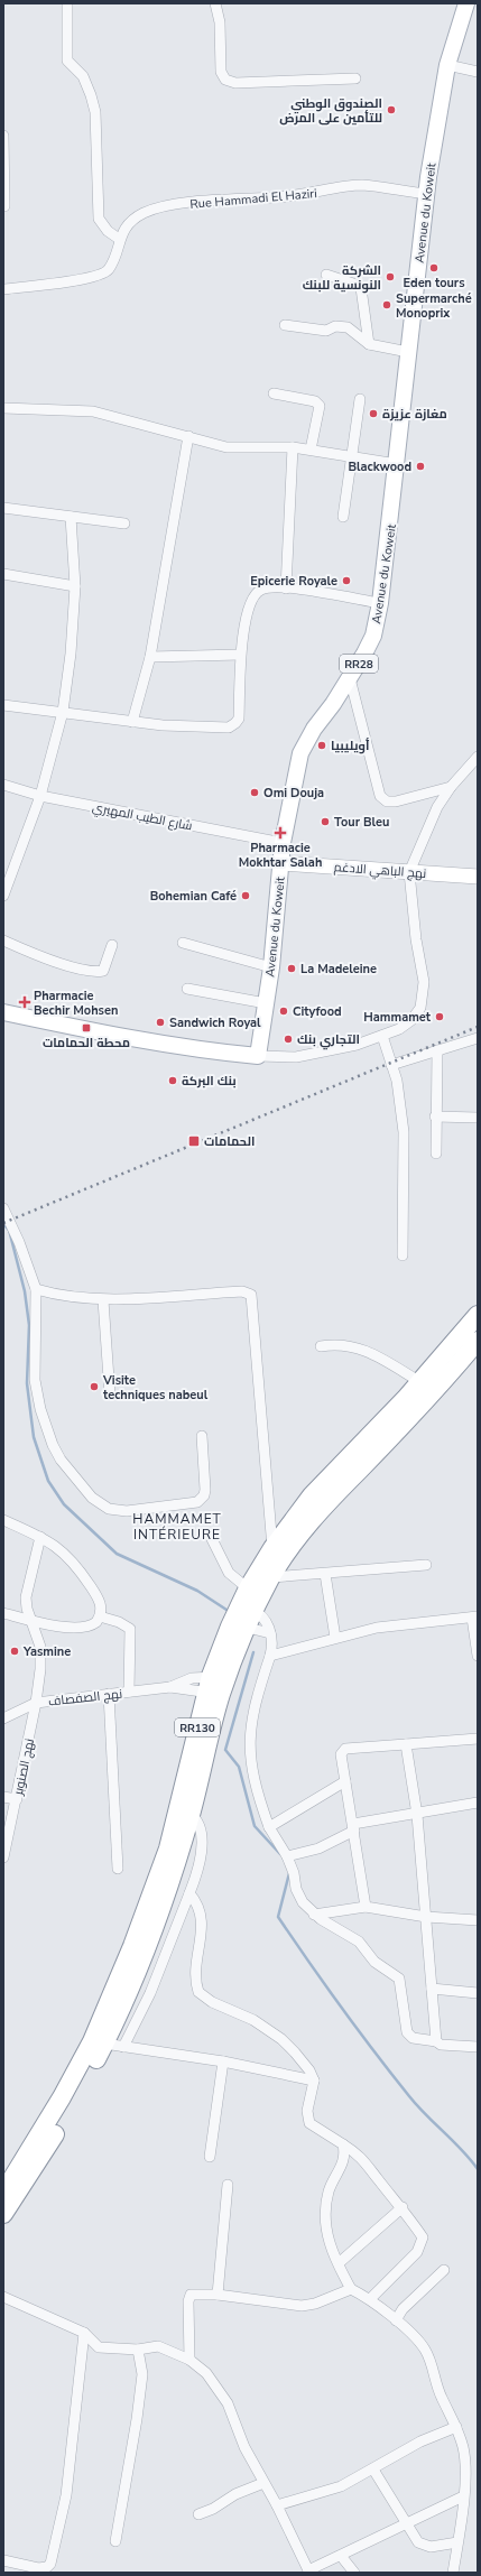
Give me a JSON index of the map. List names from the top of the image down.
{
  "streets": {
    "highway": ["RR130"],
    "main road": ["Avenue du Koweit", "RR28", "نهج الباهي الادغم"],
    "street": [
      "Rue Hammadi El Haziri",
      "شارع الطيب المهيري",
      "نهج الصفصاف",
      "نهج الصنوبر"
    ]
  },
  "crossings": [
    ["Rue Hammadi El Haziri", "Avenue du Koweit"],
    ["Avenue du Koweit", "شارع الطيب المهيري"],
    ["Avenue du Koweit", "نهج الباهي الادغم"],
    ["نهج الصفصاف", "RR130"],
    ["نهج الصفصاف", "نهج الصنوبر"]
  ],
  "districts": ["HAMMAMET INTÉRIEURE"],
  "places": {
    "other": [
      "الصندوق الوطني للتأمين على المرض",
      "Eden tours",
      "الشركة النونسية للبنك",
      "Supermarché Monoprix",
      "مغازة عزيزة",
      "Blackwood",
      "Epicerie Royale",
      "أويليبيا",
      "Omi Douja",
      "Tour Bleu",
      "Bohemian Café",
      "La Madeleine",
      "Cityfood",
      "Hammamet",
      "Sandwich Royal",
      "التجاري بنك",
      "بنك البركة",
      "Visite techniques nabeul",
      "Yasmine"
    ],
    "health": ["Pharmacie Mokhtar Salah", "Pharmacie Bechir Mohsen"],
    "transit": ["محطة الحمامات", "الحمامات"]
  }
}
